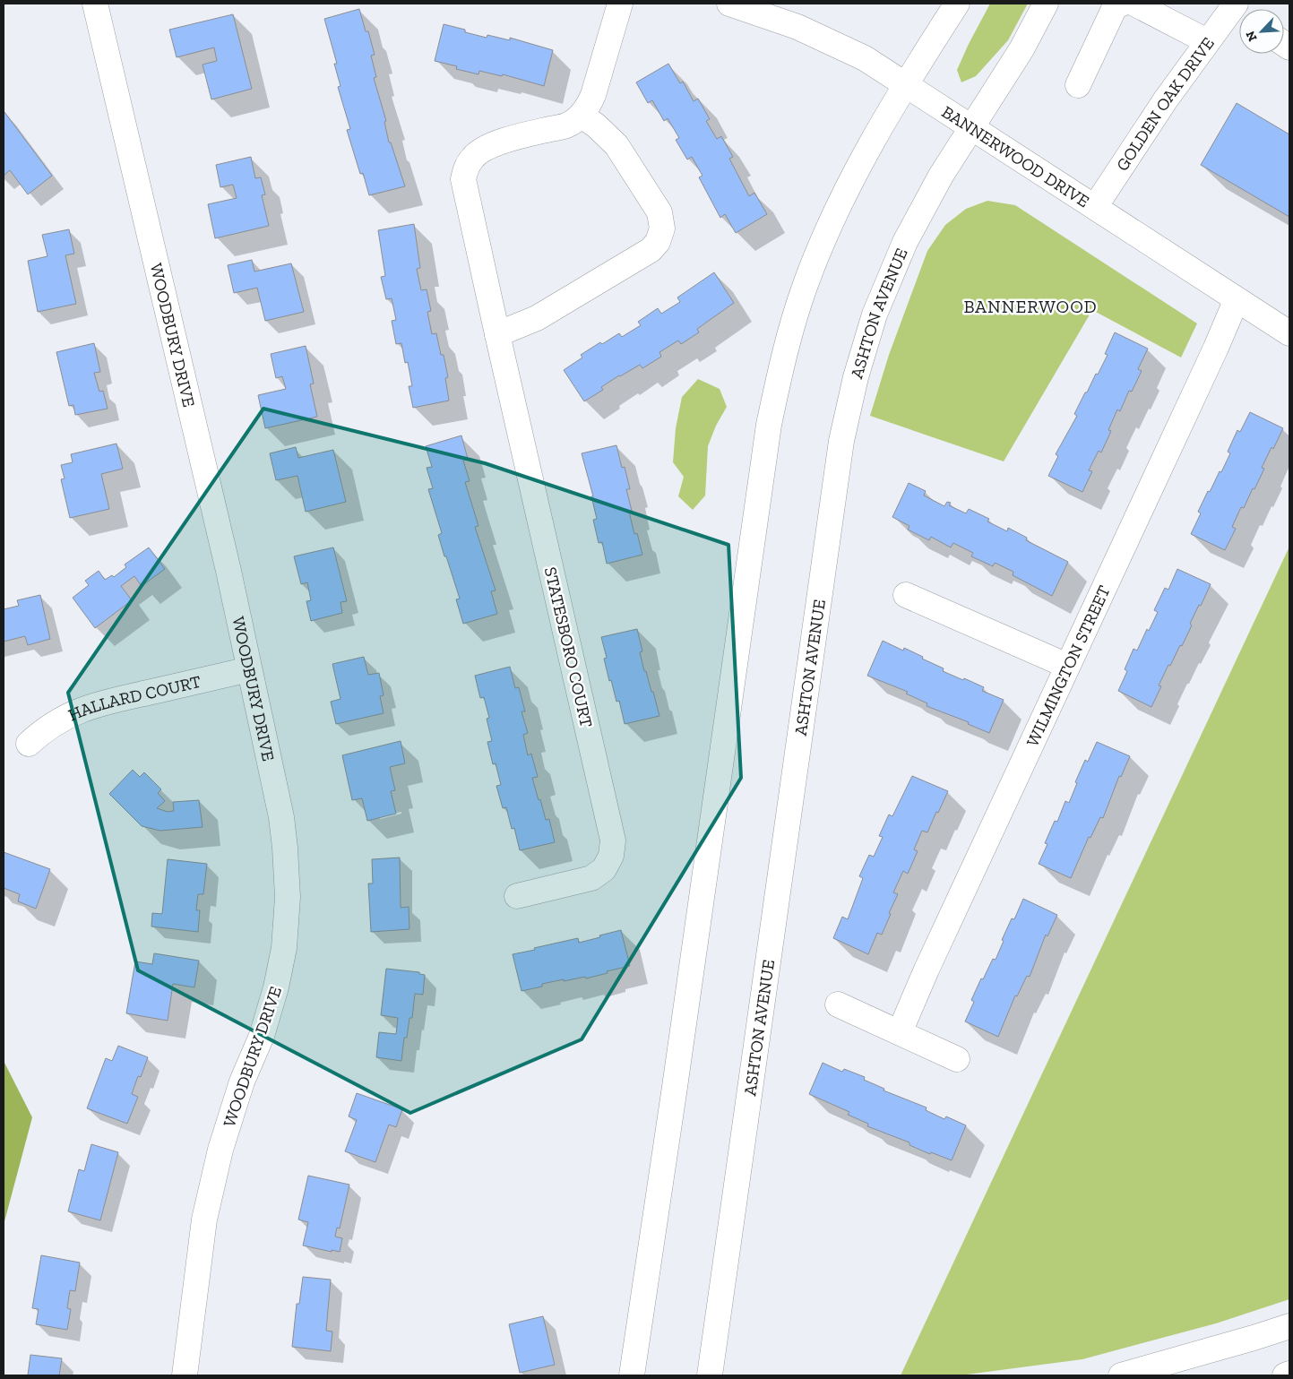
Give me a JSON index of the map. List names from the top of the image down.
{
  "streets": {
    "street": [
      "GOLDEN OAK DRIVE",
      "BANNERWOOD DRIVE",
      "ASHTON AVENUE",
      "WOODBURY DRIVE",
      "STATESBORO COURT",
      "WILMINGTON STREET",
      "HALLARD COURT"
    ]
  },
  "crossings": [
    ["GOLDEN OAK DRIVE", "BANNERWOOD DRIVE"],
    ["BANNERWOOD DRIVE", "ASHTON AVENUE"],
    ["BANNERWOOD DRIVE", "WILMINGTON STREET"],
    ["WOODBURY DRIVE", "HALLARD COURT"]
  ],
  "districts": ["BANNERWOOD"],
  "north": "bottom left"
}
